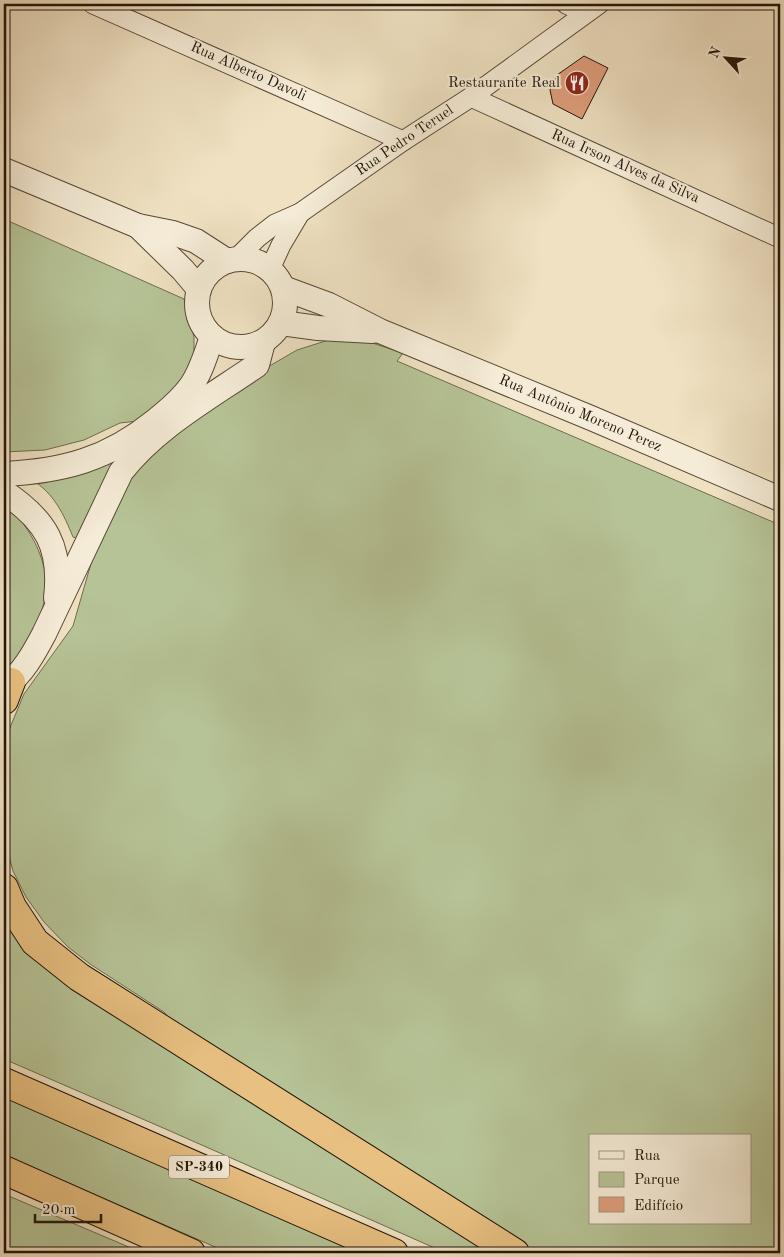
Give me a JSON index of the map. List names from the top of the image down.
{
  "streets": {
    "highway": ["SP-340"],
    "street": [
      "Rua Alberto Davoli",
      "Rua Pedro Teruel",
      "Rua Irson Alves da Silva",
      "Rua Antônio Moreno Perez"
    ]
  },
  "crossings": [
    ["Rua Alberto Davoli", "Rua Pedro Teruel"],
    ["Rua Pedro Teruel", "Rua Irson Alves da Silva"],
    ["Rua Pedro Teruel", "Rua Antônio Moreno Perez"]
  ],
  "places": {
    "restaurant": ["Restaurante Real"]
  },
  "legend": ["Rua", "Parque", "Edifício"],
  "scale_bar": "20 m",
  "north": "top left"
}
